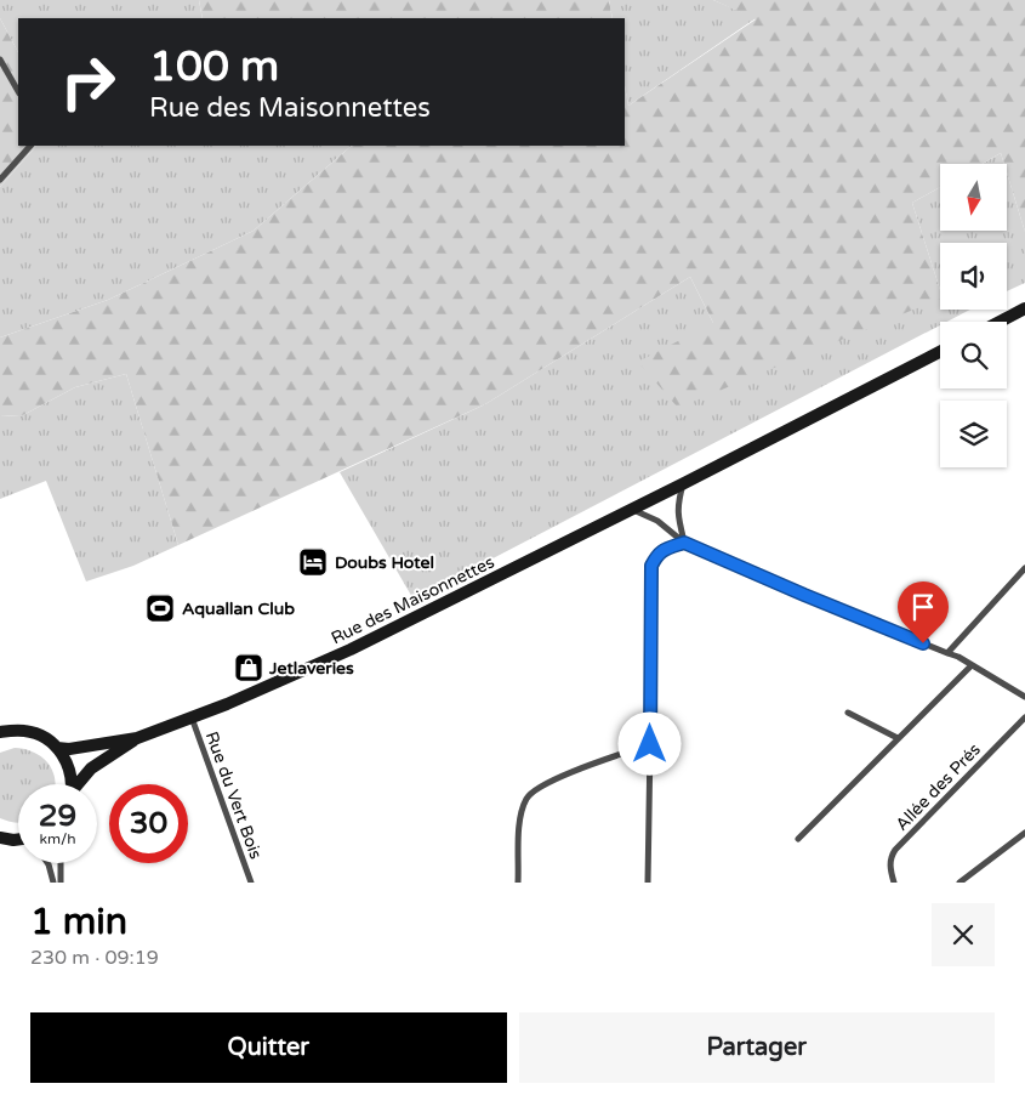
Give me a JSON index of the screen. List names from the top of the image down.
{
  "streets": {
    "main road": ["Rue des Maisonnettes"],
    "street": ["Allée des Prés", "Rue du Vert Bois"]
  },
  "crossings": [
    ["Rue des Maisonnettes", "Rue du Vert Bois"]
  ],
  "places": {
    "hotel": ["Doubs Hotel"],
    "sports": ["Aquallan Club"],
    "shop": ["Jetlaveries"]
  },
  "north": "bottom",
  "page": {
    "turn": ["100 m", "Rue des Maisonnettes"],
    "speed": "29 km/h",
    "limit": "30",
    "heading": ["1 min", "230 m · 09:19"],
    "buttons": ["Quitter", "Partager"]
  }
}
